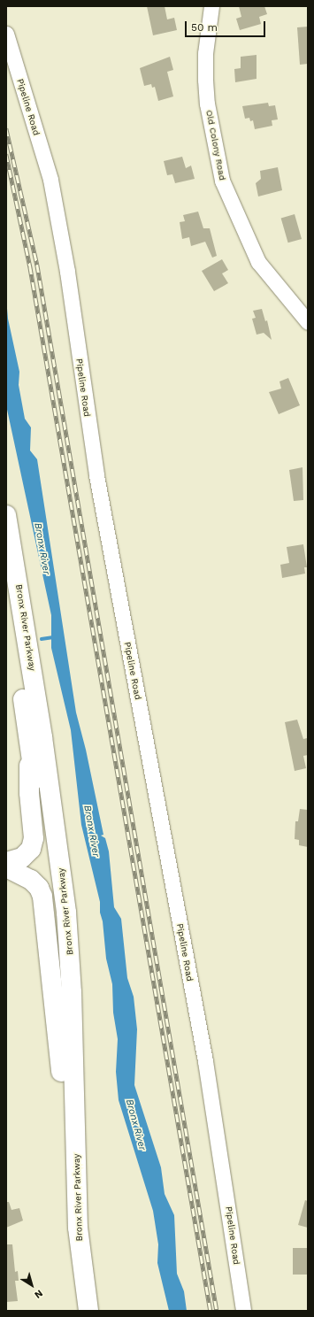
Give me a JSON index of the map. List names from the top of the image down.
{
  "streets": {
    "highway": ["Bronx River Parkway"],
    "street": ["Pipeline Road", "Old Colony Road"]
  },
  "water": ["Bronx River"],
  "scale_bar": "50 m",
  "north": "bottom right"
}
